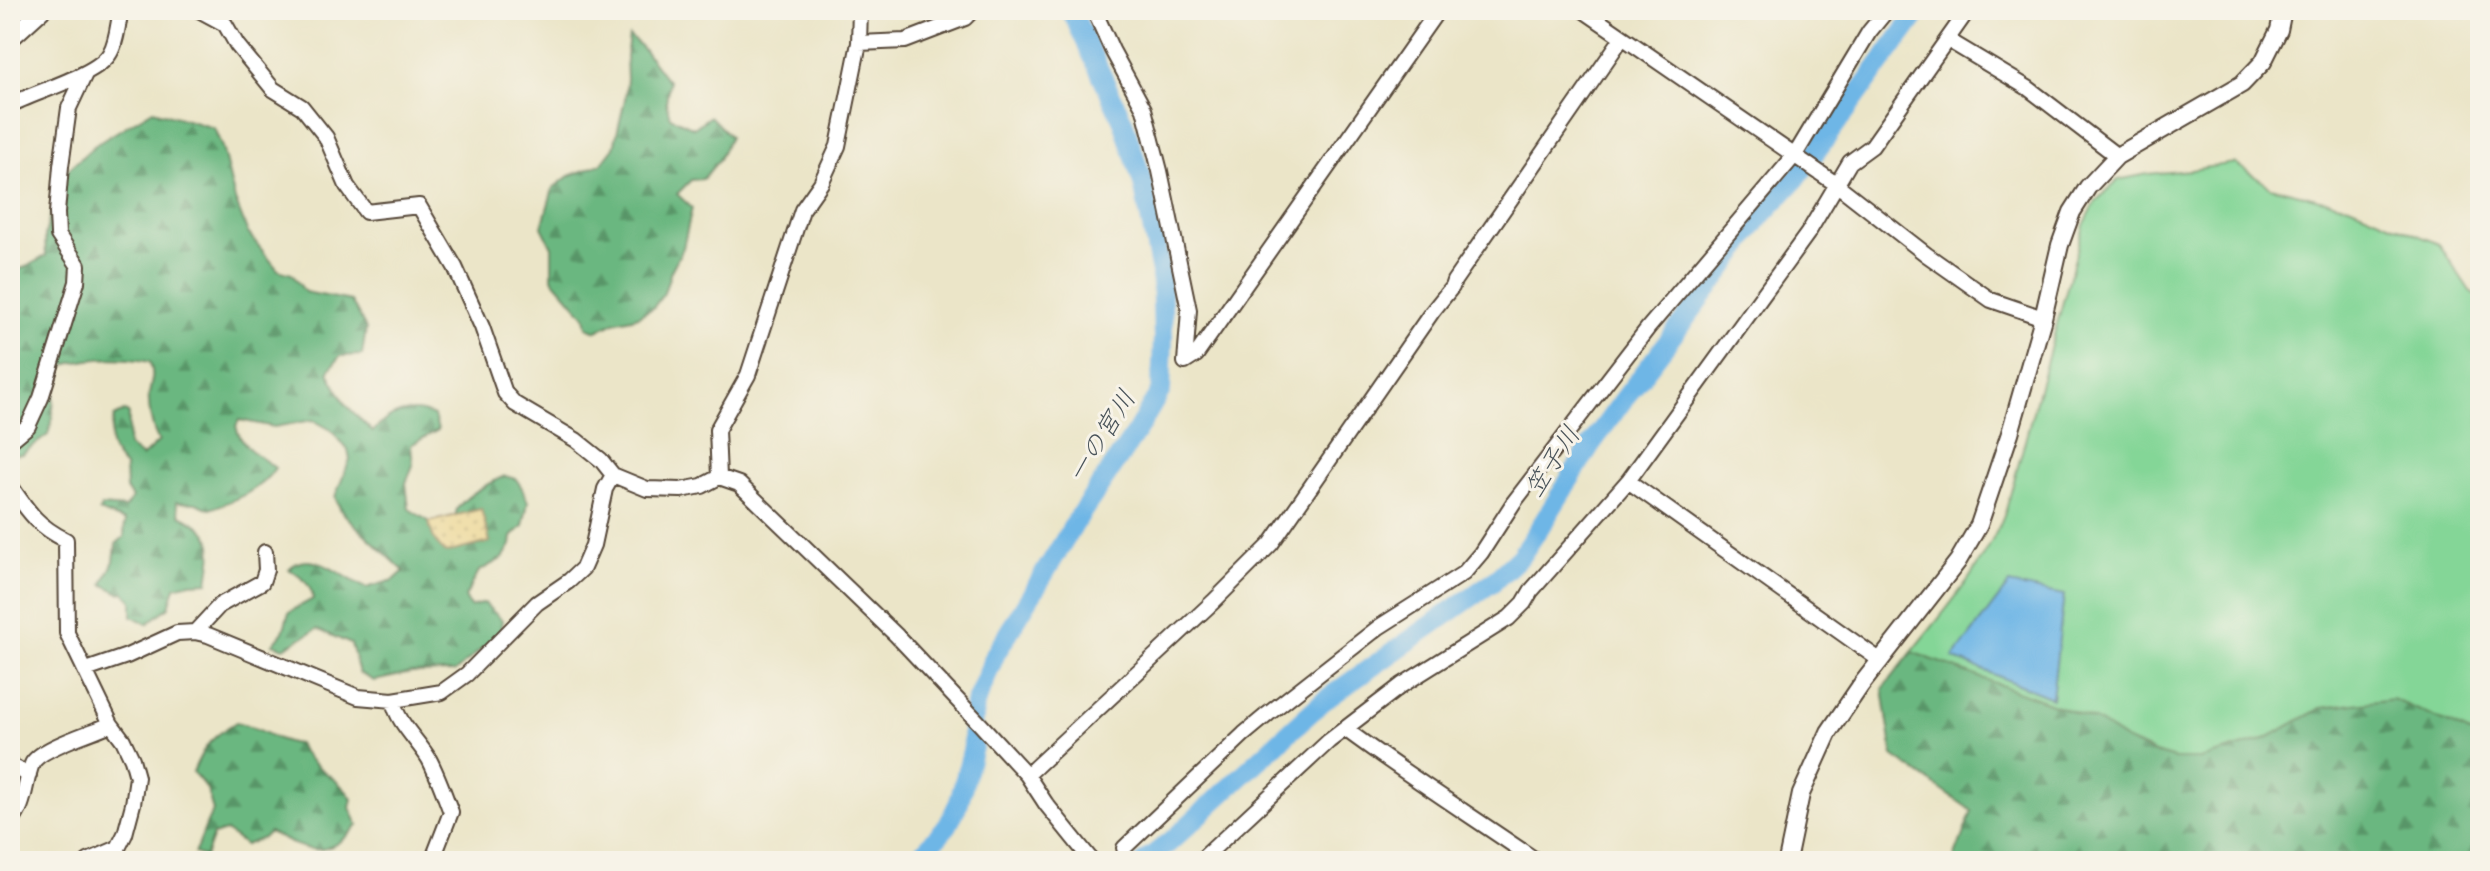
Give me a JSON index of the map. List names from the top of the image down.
{
  "water": ["一の宮川", "笠子川"]
}
